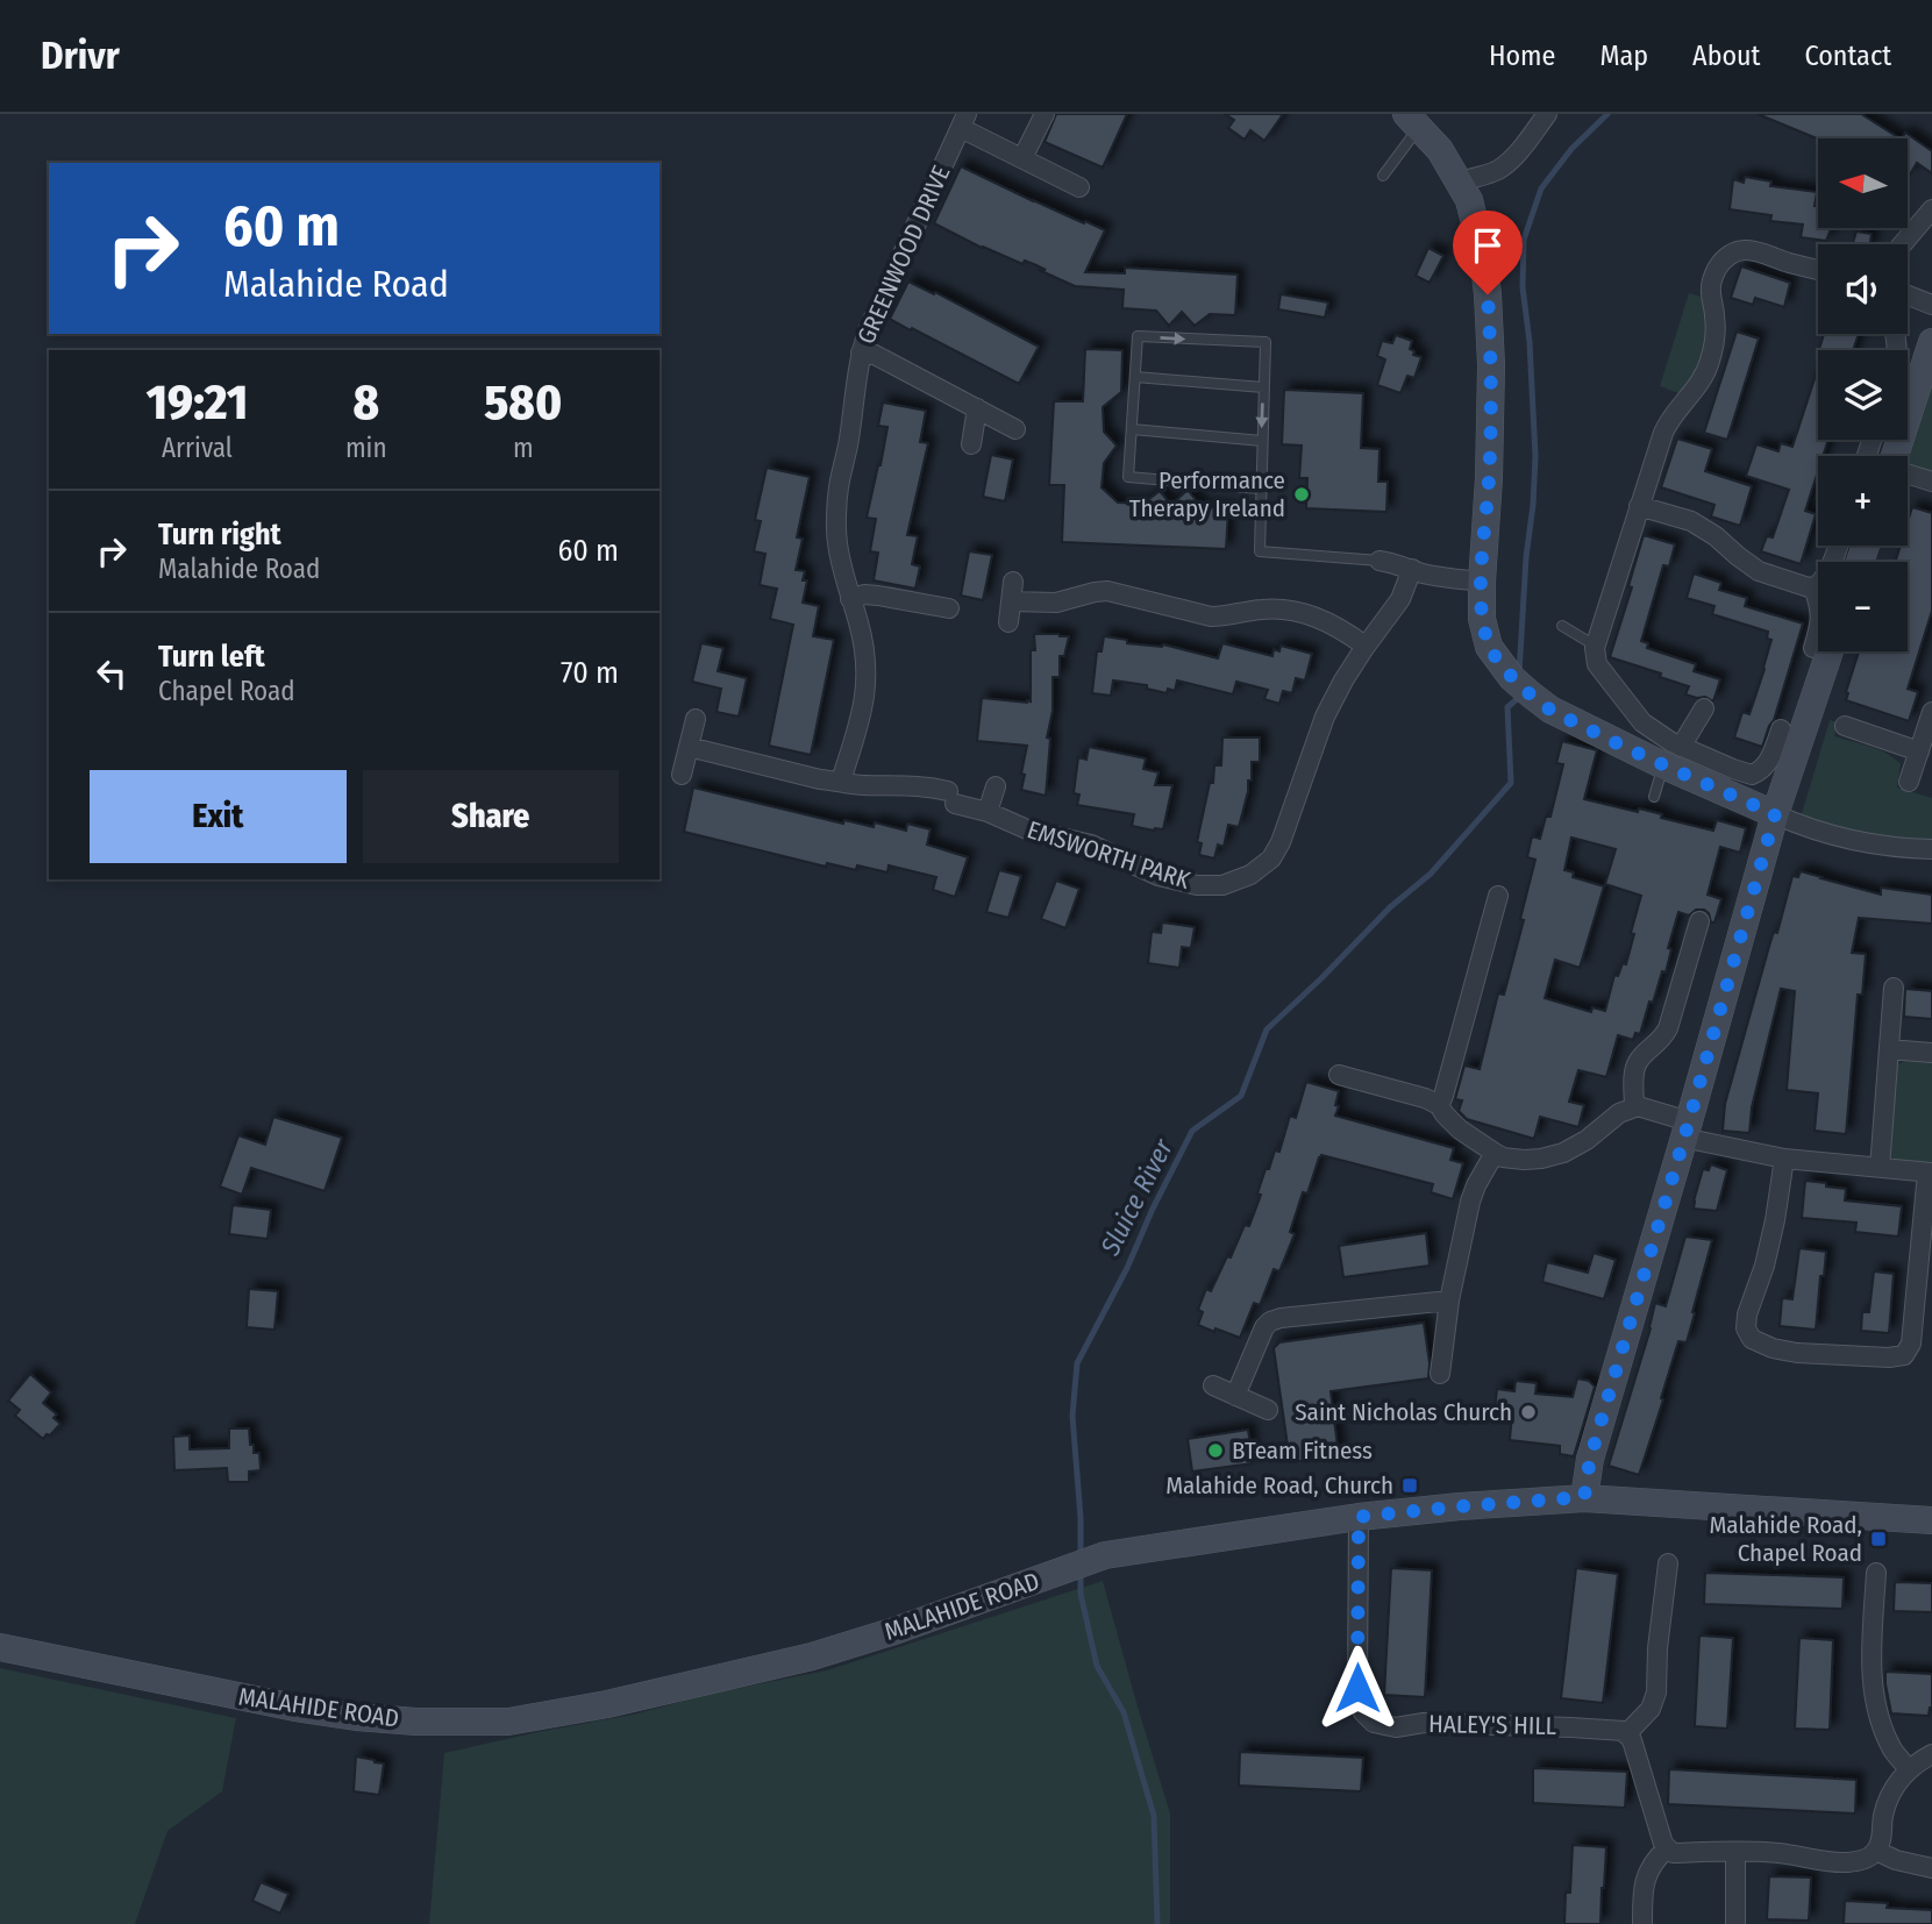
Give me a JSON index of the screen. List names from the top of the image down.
{
  "streets": {
    "main road": ["MALAHIDE ROAD"],
    "street": ["GREENWOOD DRIVE", "EMSWORTH PARK", "HALEY'S HILL"]
  },
  "crossings": [
    ["GREENWOOD DRIVE", "EMSWORTH PARK"],
    ["MALAHIDE ROAD", "HALEY'S HILL"]
  ],
  "water": ["Sluice River"],
  "places": {
    "other": ["Performance Therapy Ireland", "Saint Nicholas Church", "BTeam Fitness"],
    "transit": ["Malahide Road, Church", "Malahide Road, Chapel Road"]
  },
  "north": "left",
  "page": {
    "header": "Drivr",
    "nav": [
      "Home",
      "Map",
      "About",
      "Contact"
    ],
    "map_buttons": ["+", "−"],
    "turn": ["60 m", "Malahide Road"],
    "eta": [
      "19:21",
      "Arrival",
      "8",
      "min",
      "580",
      "m"
    ],
    "list": [
      {
        "name": "Turn right",
        "note": "Malahide Road",
        "value": "60 m"
      },
      {
        "name": "Turn left",
        "note": "Chapel Road",
        "value": "70 m"
      }
    ],
    "buttons": ["Exit", "Share"]
  }
}
